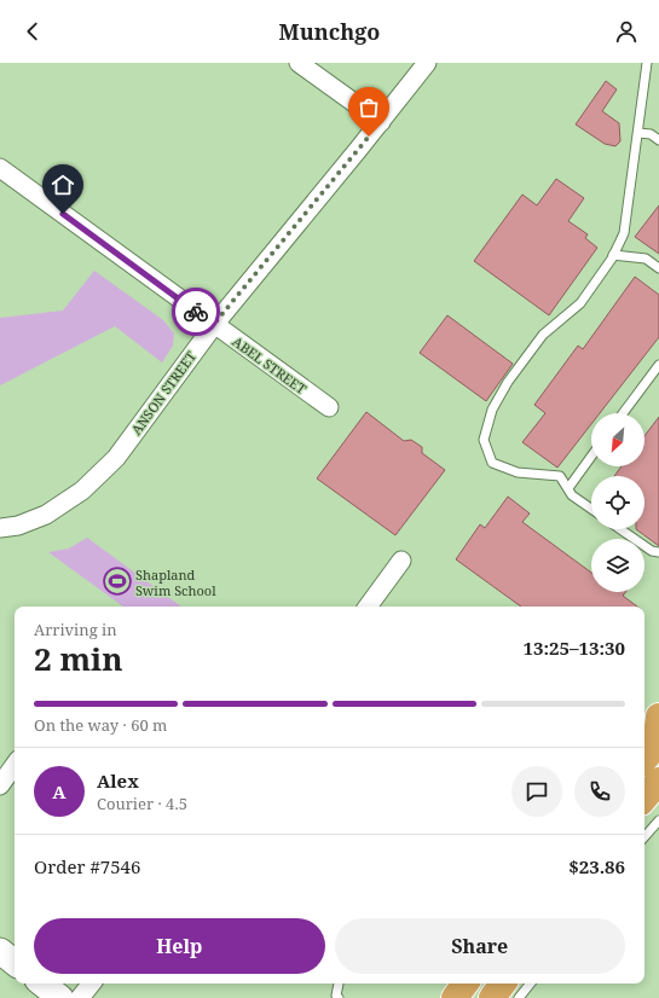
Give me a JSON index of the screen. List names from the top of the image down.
{
  "streets": {
    "street": ["ABEL STREET", "ANSON STREET"]
  },
  "crossings": [
    ["ABEL STREET", "ANSON STREET"]
  ],
  "places": {
    "sports": ["Shapland Swim School"]
  },
  "north": "bottom left",
  "page": {
    "header": "Munchgo",
    "heading": ["2 min", "Arriving in", "13:25–13:30"],
    "panel": [
      "Alex",
      "Courier · 4.5",
      "Order #7546",
      "$23.86"
    ],
    "bar": "On the way · 60 m",
    "round": "A",
    "buttons": ["Help", "Share"]
  }
}
